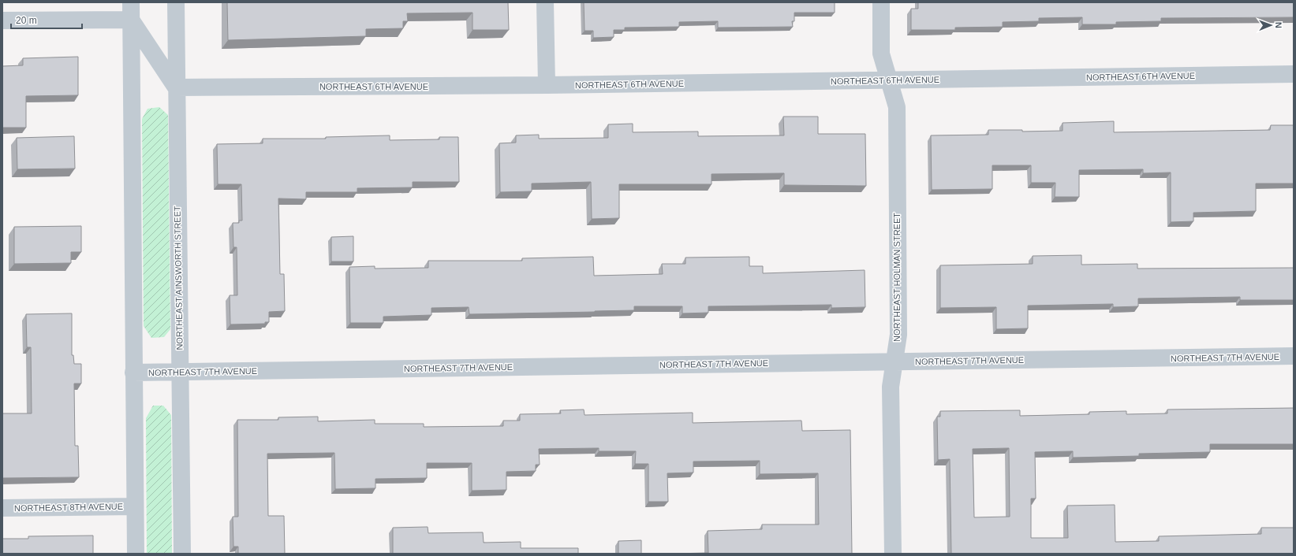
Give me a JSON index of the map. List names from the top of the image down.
{
  "streets": {
    "street": [
      "NORTHEAST 6TH AVENUE",
      "NORTHEAST HOLMAN STREET",
      "NORTHEAST AINSWORTH STREET",
      "NORTHEAST 7TH AVENUE",
      "NORTHEAST 8TH AVENUE"
    ]
  },
  "crossings": [
    ["NORTHEAST 6TH AVENUE", "NORTHEAST HOLMAN STREET"],
    ["NORTHEAST 6TH AVENUE", "NORTHEAST AINSWORTH STREET"],
    ["NORTHEAST HOLMAN STREET", "NORTHEAST 7TH AVENUE"],
    ["NORTHEAST AINSWORTH STREET", "NORTHEAST 7TH AVENUE"]
  ],
  "scale_bar": "20 m",
  "north": "right"
}
